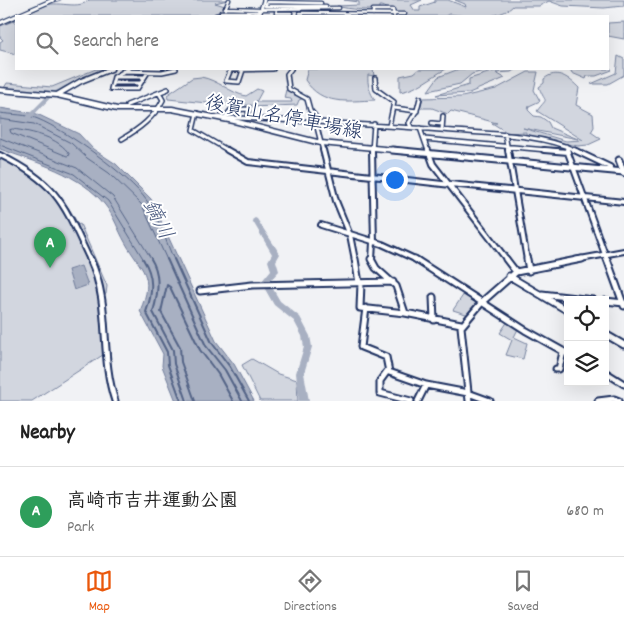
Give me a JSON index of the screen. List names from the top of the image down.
{
  "streets": {
    "main road": ["後賀山名停車場線"]
  },
  "water": ["鏑川"],
  "page": {
    "search": "Search here",
    "pins": "A",
    "heading": "Nearby",
    "list": [
      {
        "mark": "A",
        "name": "高崎市吉井運動公園",
        "note": "Park",
        "value": "680 m"
      }
    ],
    "nav": ["Map", "Directions", "Saved"]
  }
}
